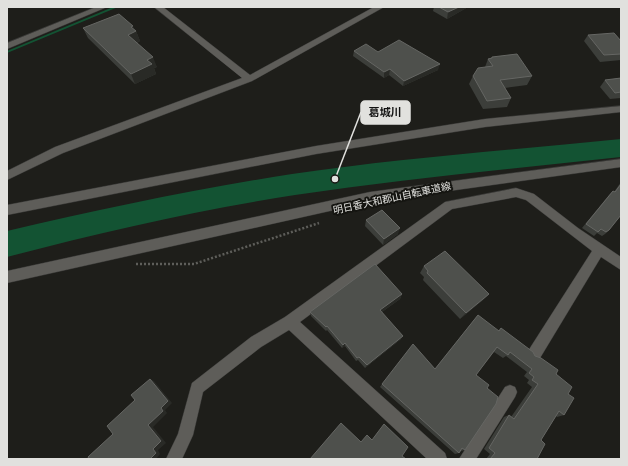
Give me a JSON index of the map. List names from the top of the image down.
{
  "places": ["葛城川"]
}
